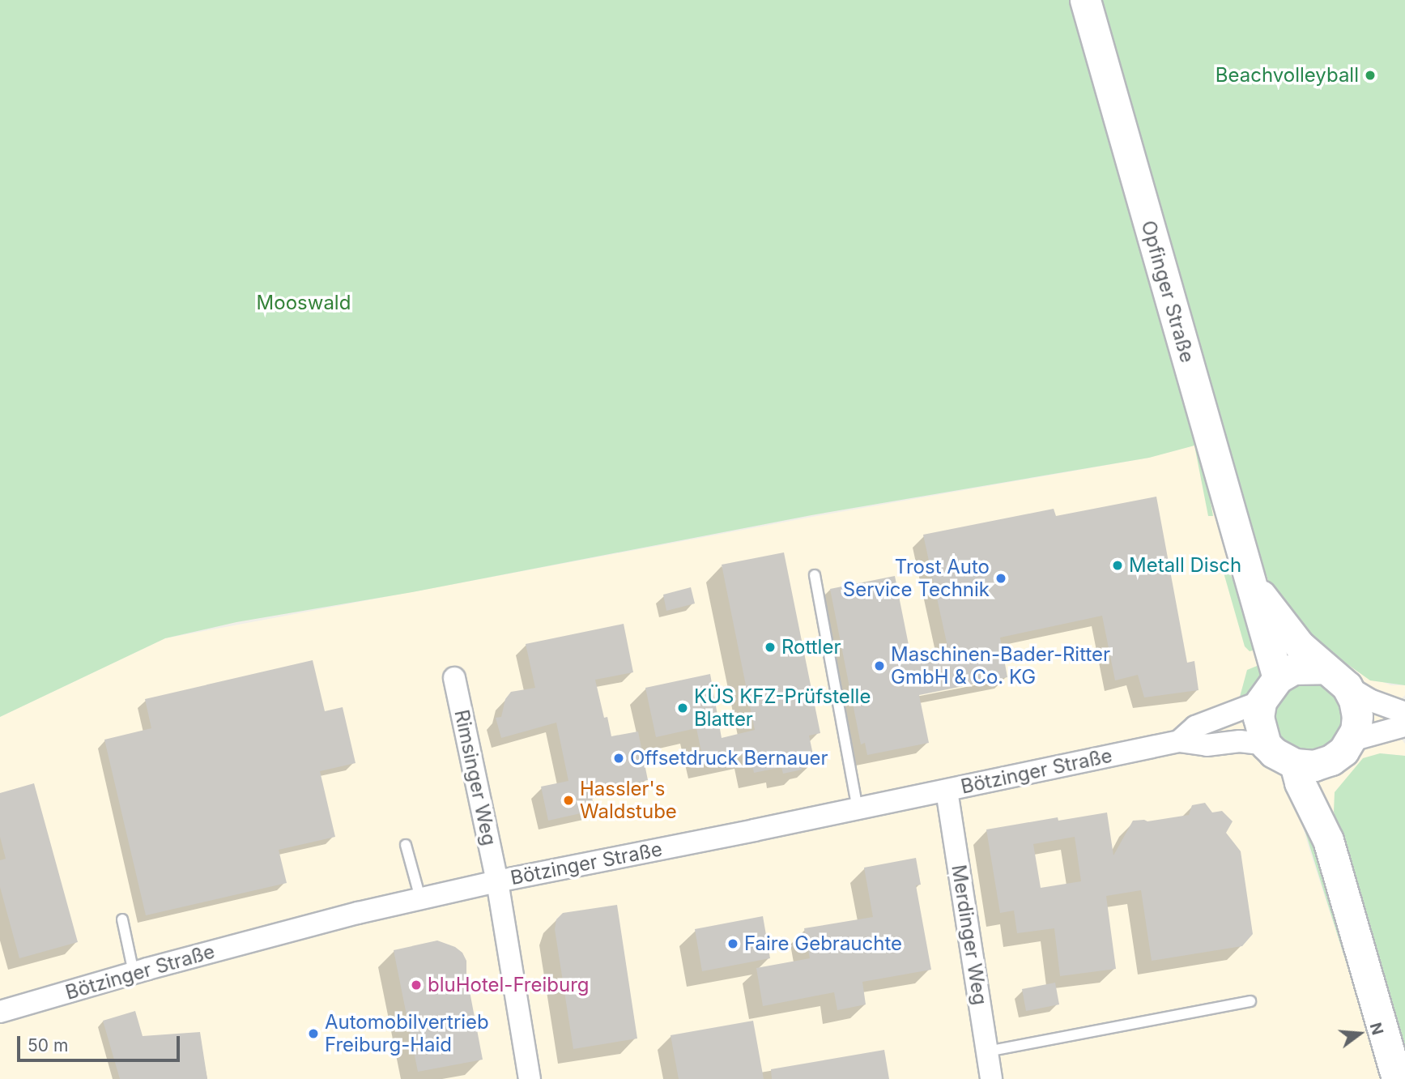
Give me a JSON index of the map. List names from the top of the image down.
{
  "streets": {
    "main road": ["Opfinger Straße"],
    "street": ["Bötzinger Straße", "Rimsinger Weg", "Merdinger Weg"]
  },
  "crossings": [
    ["Opfinger Straße", "Bötzinger Straße"],
    ["Bötzinger Straße", "Rimsinger Weg"],
    ["Bötzinger Straße", "Merdinger Weg"]
  ],
  "parks": ["Mooswald"],
  "places": [
    "Beachvolleyball",
    "Metall Disch",
    "Trost Auto Service Technik",
    "Rottler",
    "Maschinen-Bader-Ritter GmbH & Co. KG",
    "KÜS KFZ-Prüfstelle Blatter",
    "Offsetdruck Bernauer",
    "Hassler's Waldstube",
    "Faire Gebrauchte",
    "bluHotel-Freiburg",
    "Automobilvertrieb Freiburg-Haid"
  ],
  "scale_bar": "50 m",
  "north": "right"
}
